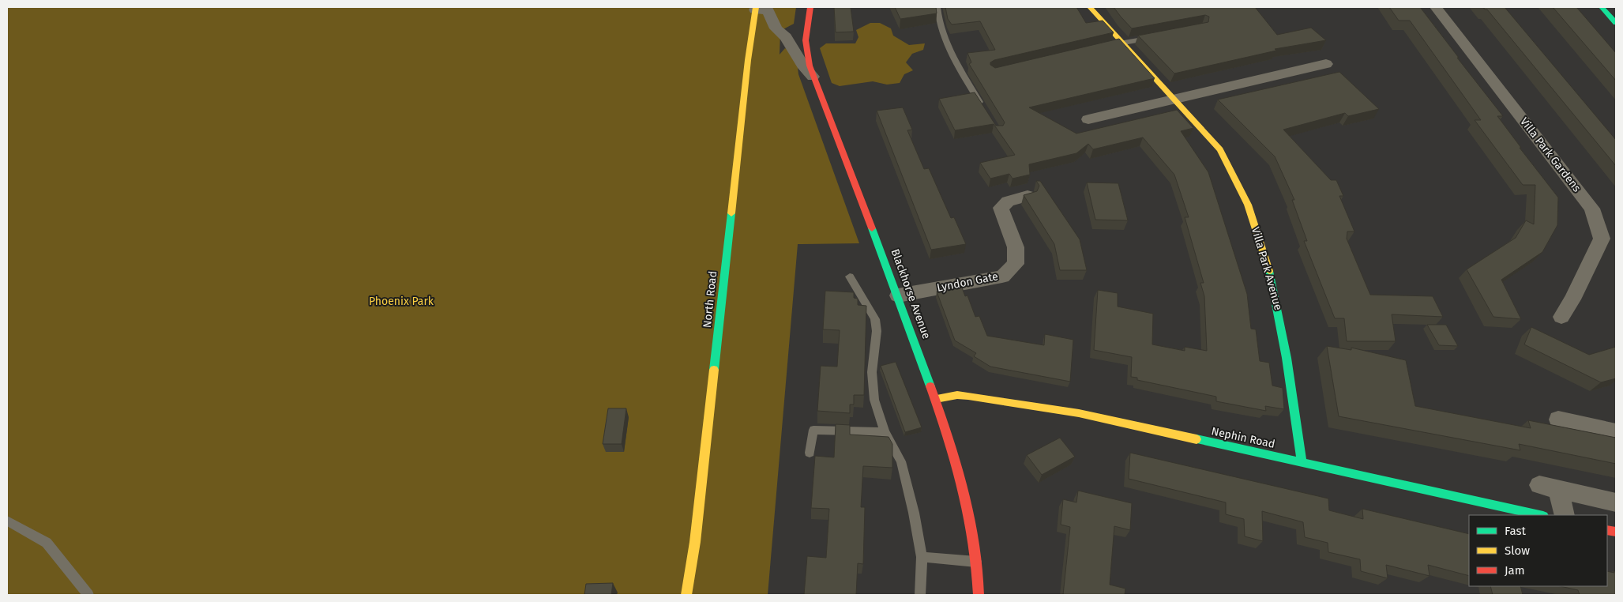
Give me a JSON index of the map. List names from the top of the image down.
{
  "streets": {
    "street": [
      "Villa Park Gardens",
      "Villa Park Avenue",
      "Lyndon Gate",
      "Blackhorse Avenue",
      "North Road",
      "Nephin Road"
    ]
  },
  "crossings": [
    ["Villa Park Avenue", "Nephin Road"],
    ["Lyndon Gate", "Blackhorse Avenue"],
    ["Blackhorse Avenue", "Nephin Road"]
  ],
  "parks": ["Phoenix Park"],
  "legend": ["Fast", "Slow", "Jam"]
}
